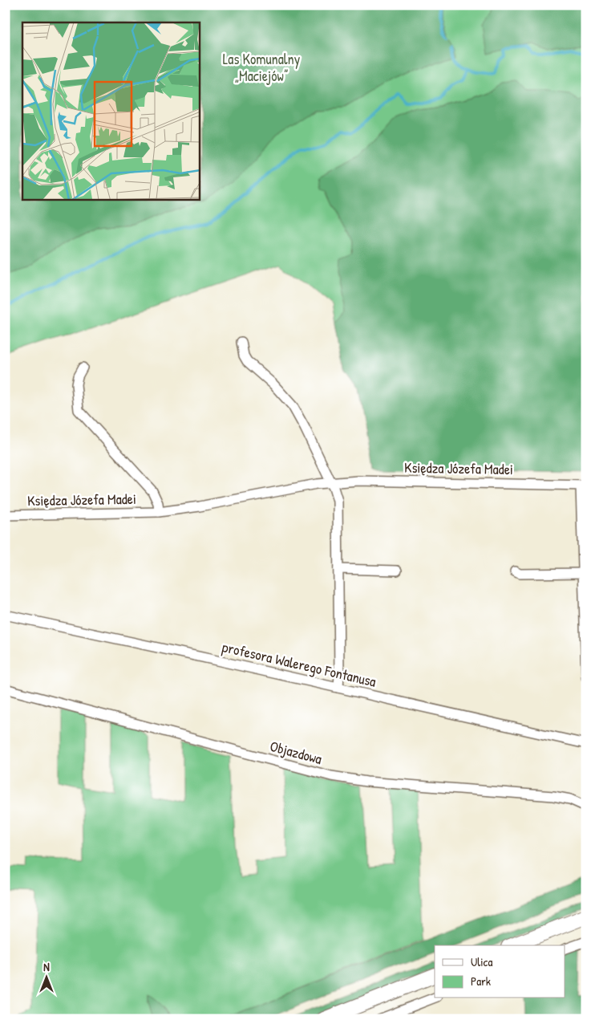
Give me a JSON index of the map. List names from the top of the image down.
{
  "streets": {
    "street": ["Księdza Józefa Madei", "profesora Walerego Fontanusa", "Objazdowa"]
  },
  "parks": ["Las Komunalny „Maciejów”"],
  "legend": ["Ulica", "Park"],
  "north": "top"
}
